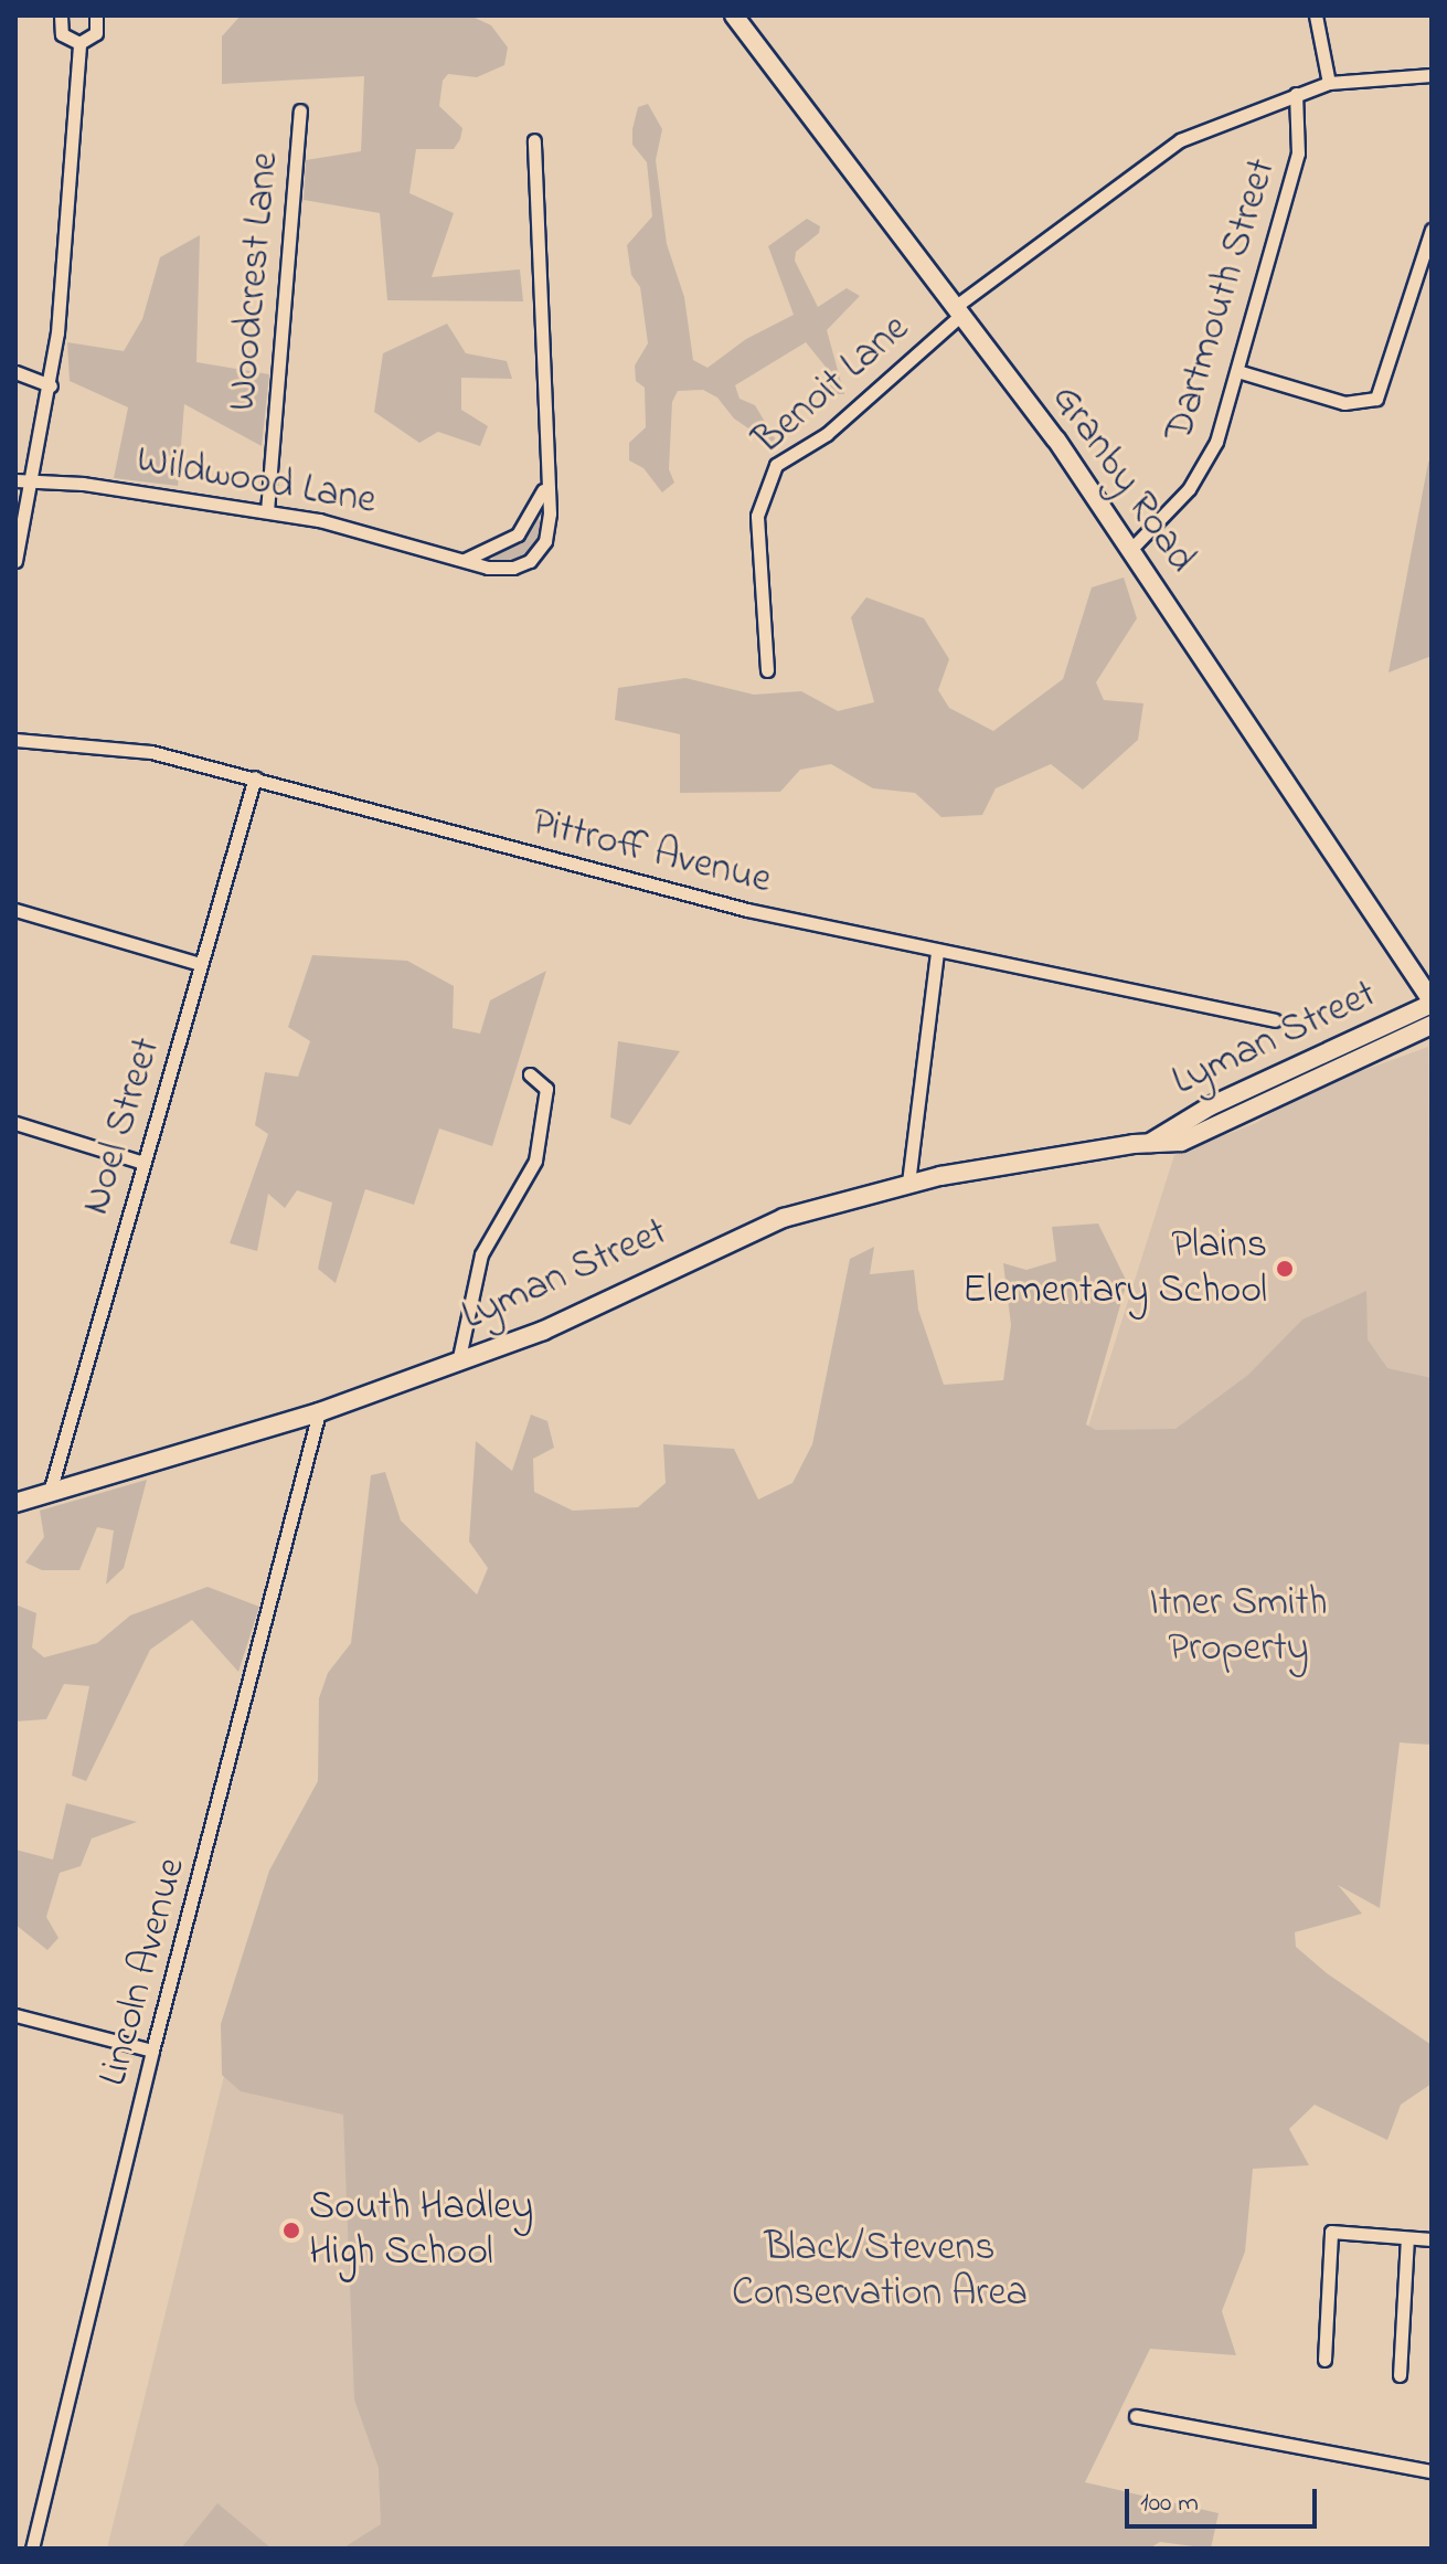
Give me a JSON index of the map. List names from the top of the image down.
{
  "streets": {
    "main road": ["Granby Road", "Lyman Street"],
    "street": [
      "Woodcrest Lane",
      "Dartmouth Street",
      "Benoit Lane",
      "Wildwood Lane",
      "Pittroff Avenue",
      "Noel Street",
      "Lincoln Avenue"
    ]
  },
  "crossings": [
    ["Woodcrest Lane", "Wildwood Lane"],
    ["Dartmouth Street", "Benoit Lane"],
    ["Dartmouth Street", "Granby Road"],
    ["Benoit Lane", "Granby Road"],
    ["Granby Road", "Lyman Street"],
    ["Pittroff Avenue", "Noel Street"],
    ["Lyman Street", "Noel Street"],
    ["Lyman Street", "Lincoln Avenue"]
  ],
  "parks": ["Itner Smith Property", "Black/Stevens Conservation Area"],
  "places": ["Plains Elementary School", "South Hadley High School"],
  "scale_bar": "100 m"
}
